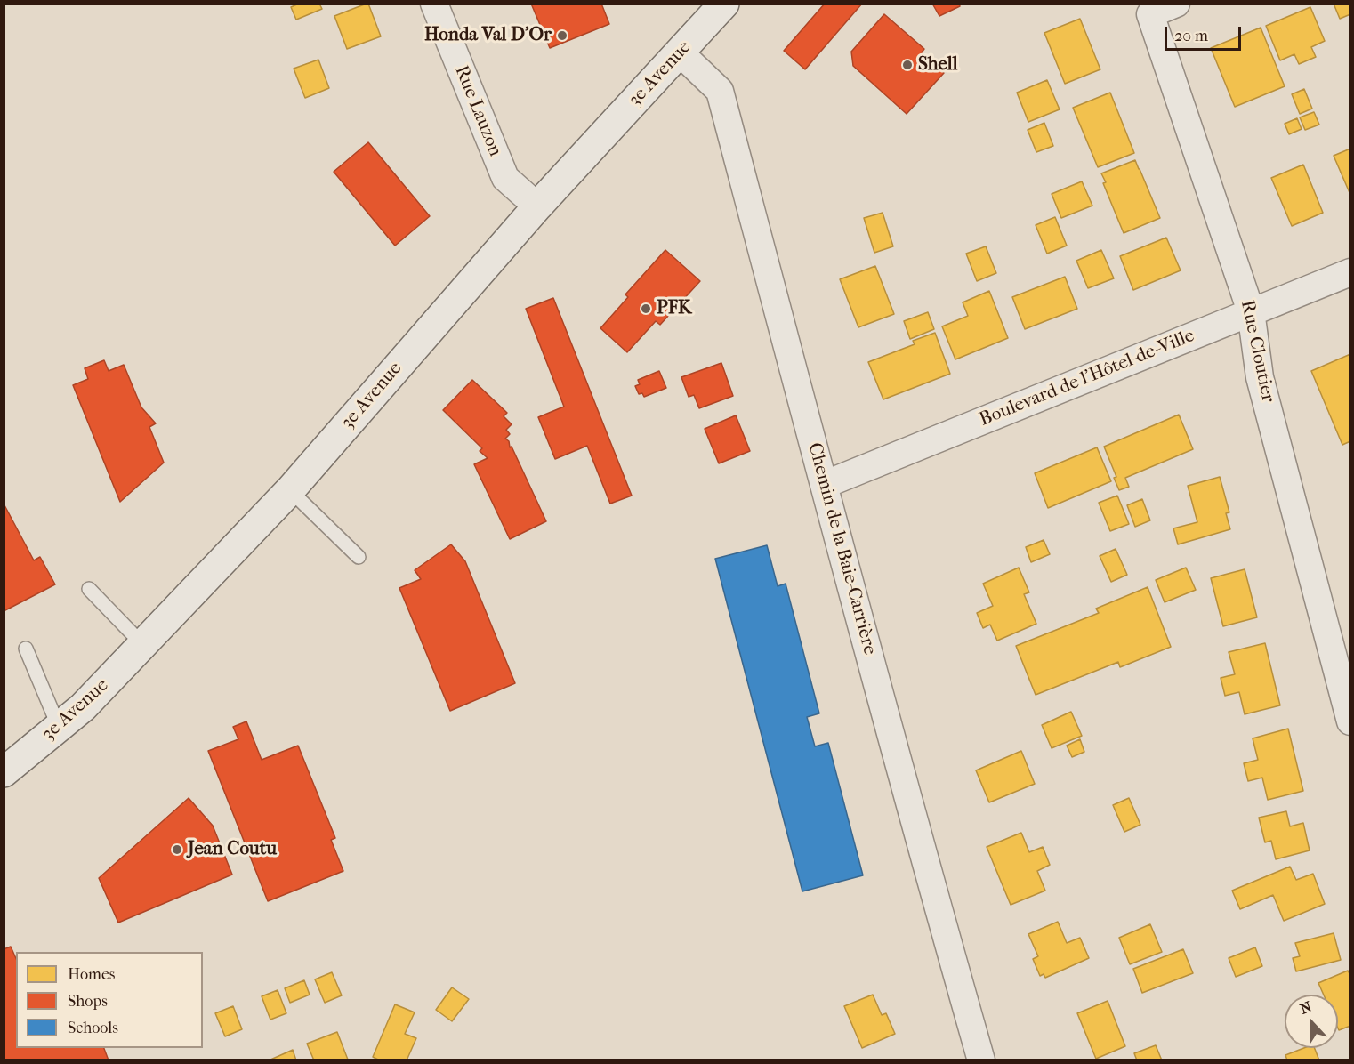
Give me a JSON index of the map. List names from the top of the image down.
{
  "streets": {
    "main road": ["3e Avenue"],
    "street": [
      "Rue Lauzon",
      "Rue Cloutier",
      "Boulevard de l'Hôtel-de-Ville",
      "Chemin de la Baie-Carrière"
    ]
  },
  "crossings": [
    ["3e Avenue", "Rue Lauzon"],
    ["3e Avenue", "Chemin de la Baie-Carrière"],
    ["Rue Cloutier", "Boulevard de l'Hôtel-de-Ville"],
    ["Boulevard de l'Hôtel-de-Ville", "Chemin de la Baie-Carrière"]
  ],
  "places": [
    "Honda Val D'Or",
    "Shell",
    "PFK",
    "Jean Coutu"
  ],
  "legend": ["Homes", "Shops", "Schools"],
  "scale_bar": "20 m",
  "north": "top"
}
